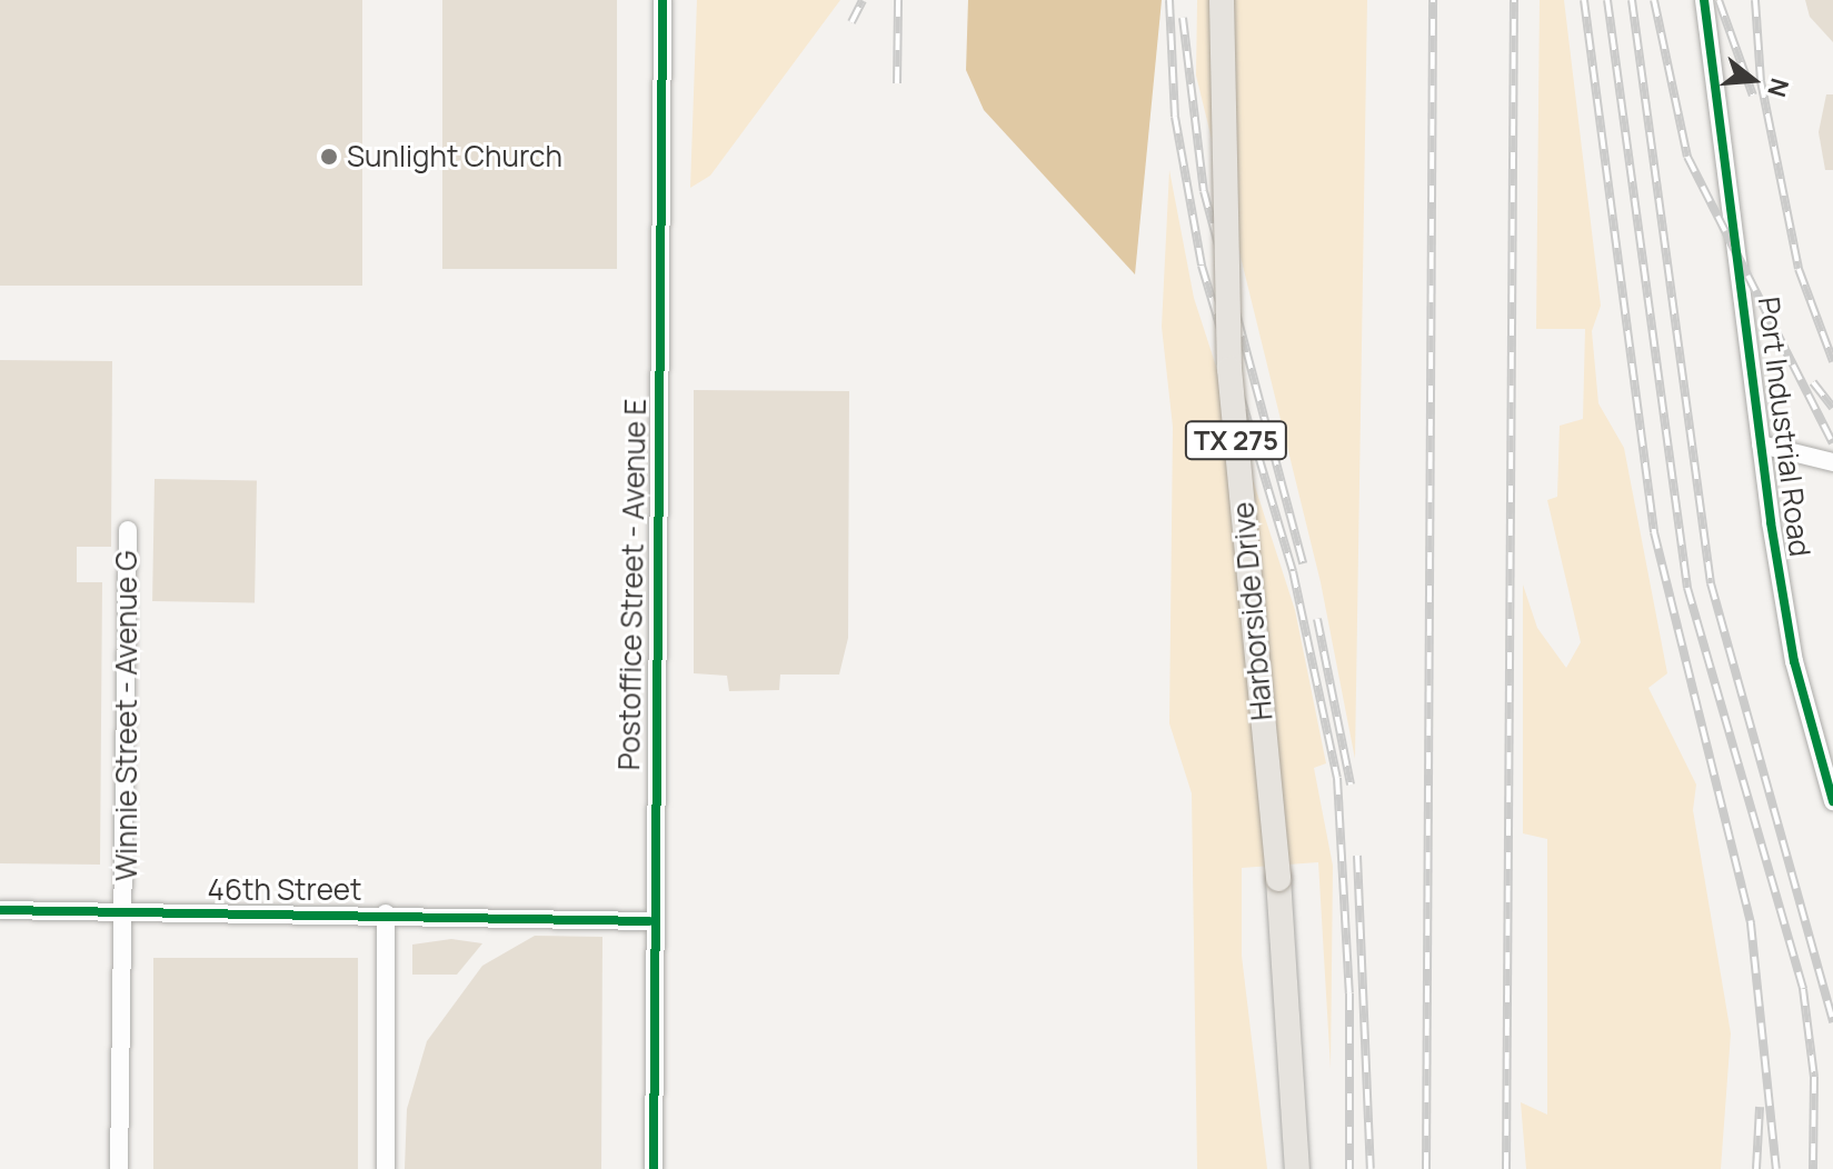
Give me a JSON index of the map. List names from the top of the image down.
{
  "streets": {
    "main road": ["TX 275", "Harborside Drive"],
    "street": [
      "Port Industrial Road",
      "Postoffice Street - Avenue E",
      "Winnie Street - Avenue G",
      "46th Street"
    ]
  },
  "crossings": [
    ["Postoffice Street - Avenue E", "46th Street"],
    ["Winnie Street - Avenue G", "46th Street"]
  ],
  "places": ["Sunlight Church"],
  "north": "right"
}
